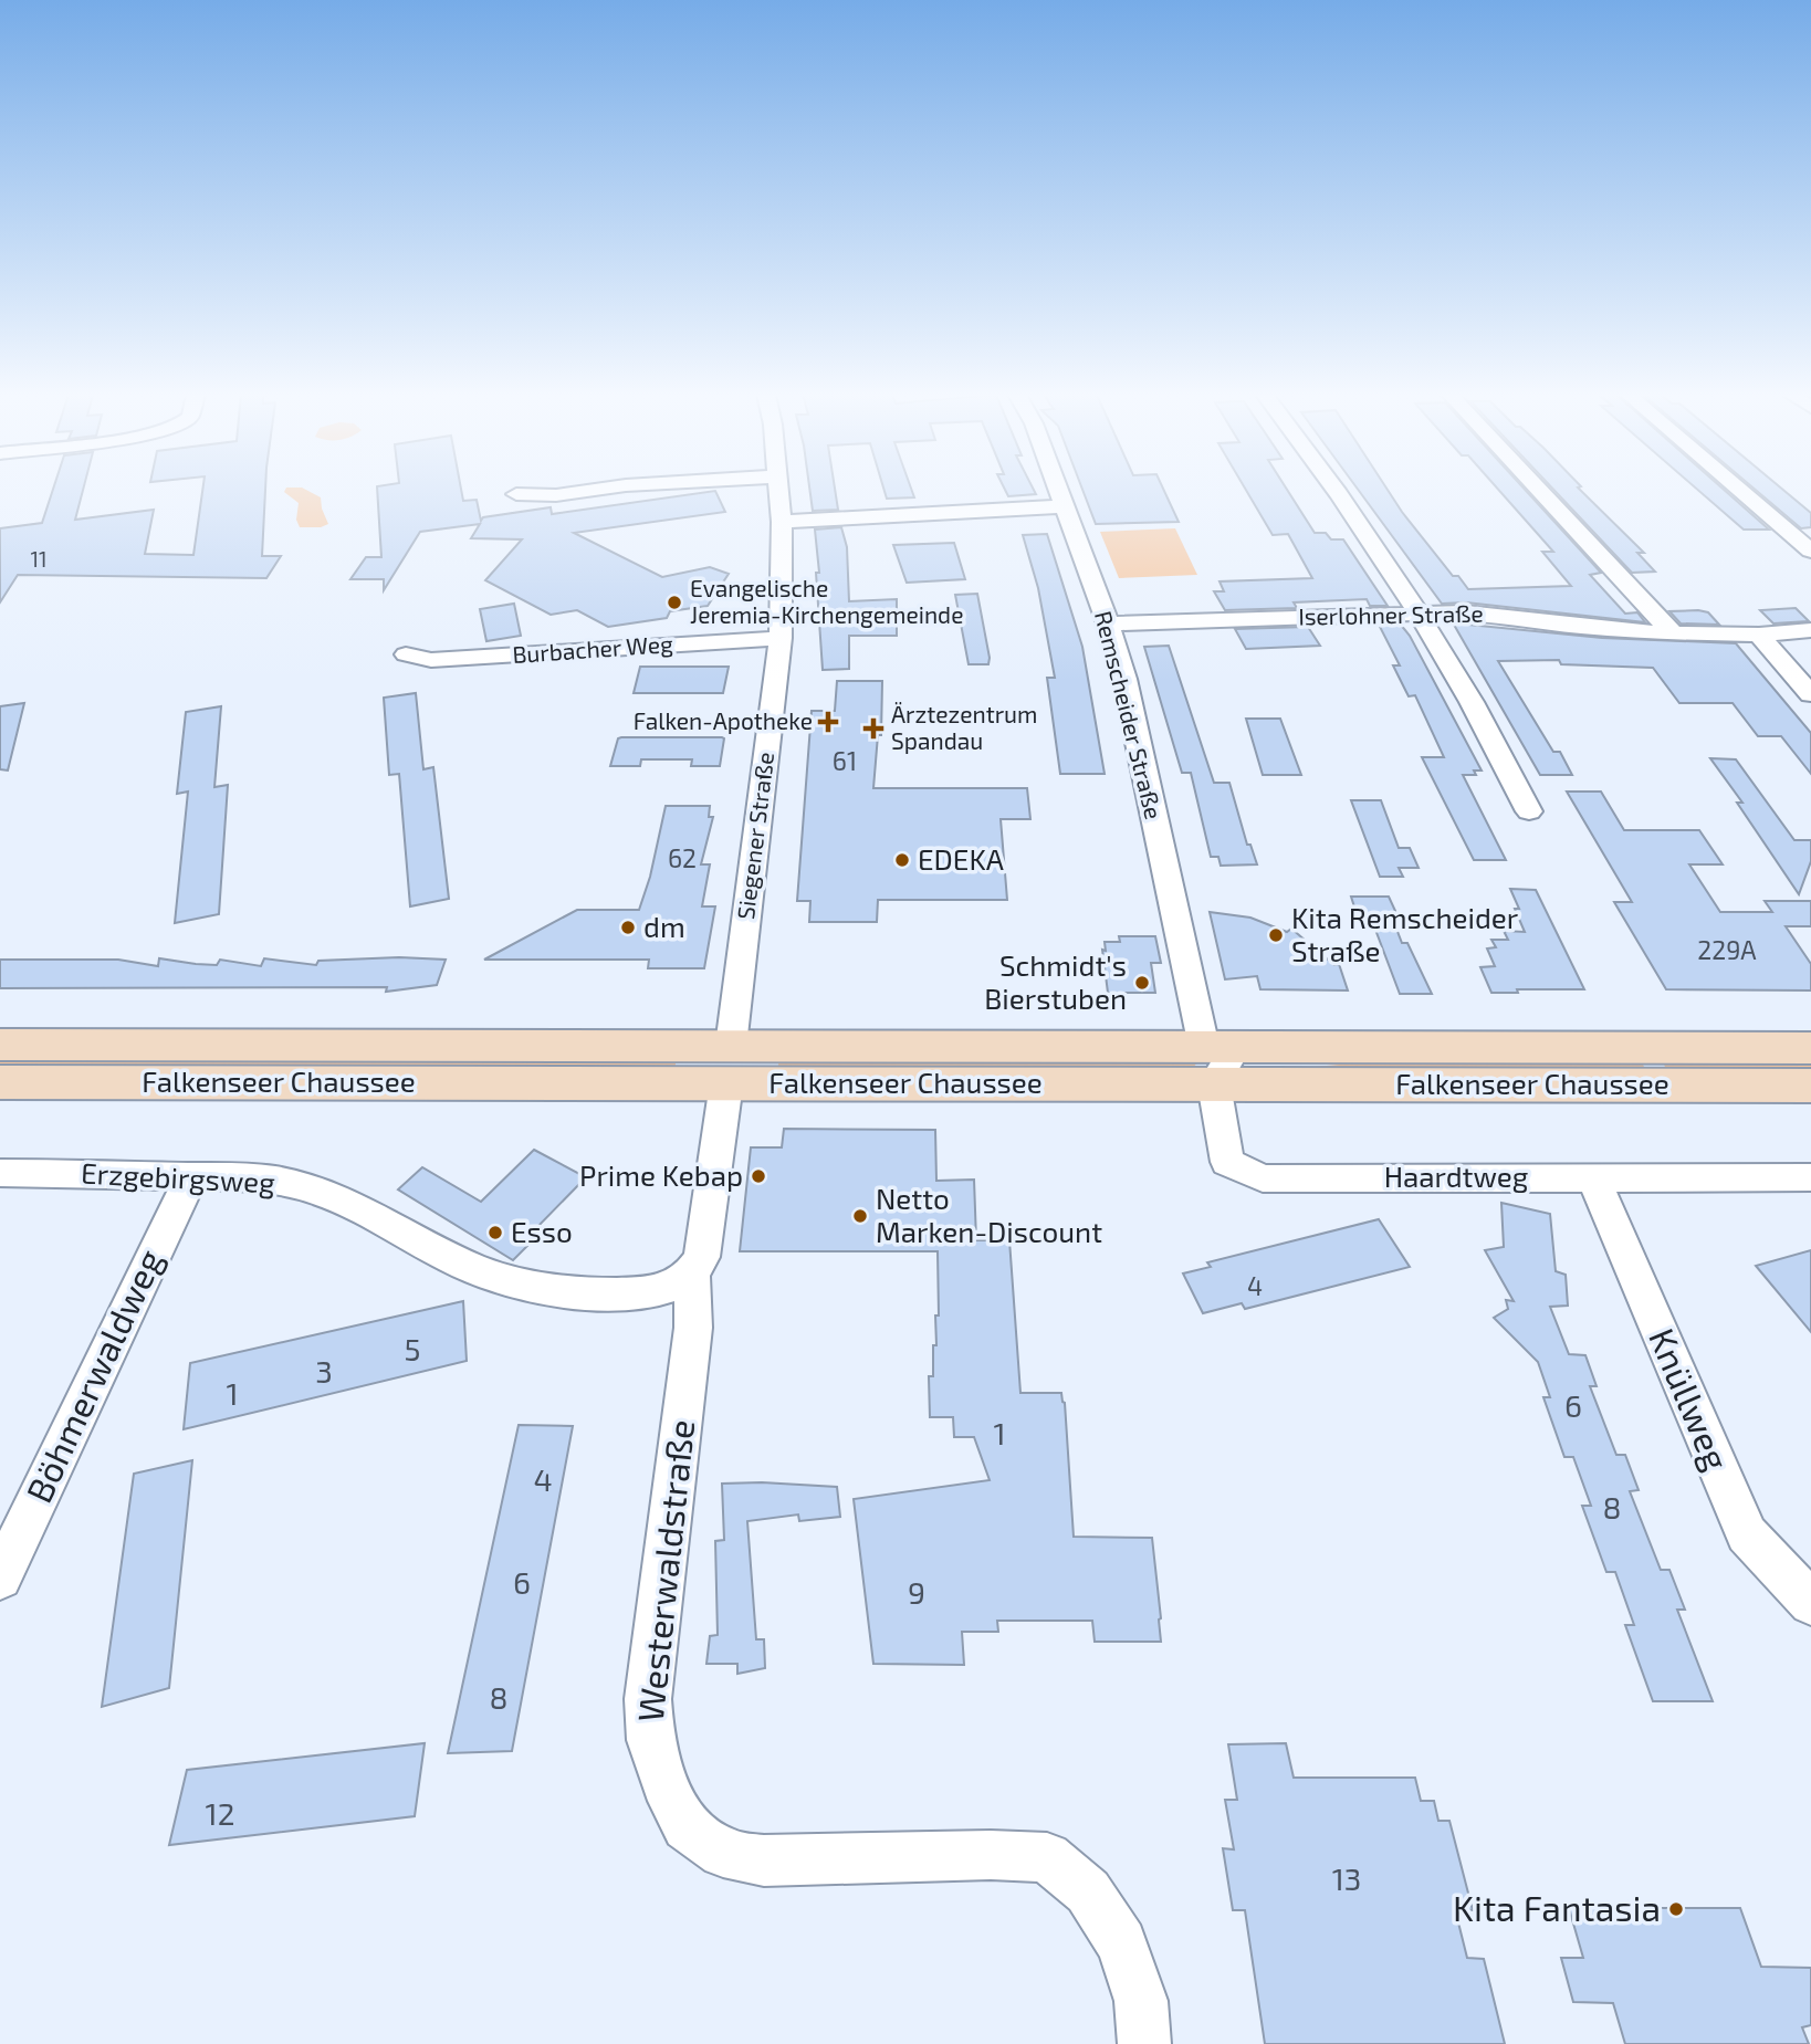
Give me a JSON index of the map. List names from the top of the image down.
{
  "streets": {
    "main road": ["Falkenseer Chaussee"],
    "street": [
      "Iserlohner Straße",
      "Burbacher Weg",
      "Remscheider Straße",
      "Siegener Straße",
      "Haardtweg",
      "Erzgebirgsweg",
      "Böhmerwaldweg",
      "Knüllweg",
      "Westerwaldstraße"
    ]
  },
  "crossings": [
    ["Iserlohner Straße", "Remscheider Straße"],
    ["Burbacher Weg", "Siegener Straße"],
    ["Remscheider Straße", "Falkenseer Chaussee"],
    ["Remscheider Straße", "Haardtweg"],
    ["Siegener Straße", "Falkenseer Chaussee"],
    ["Siegener Straße", "Westerwaldstraße"],
    ["Falkenseer Chaussee", "Haardtweg"],
    ["Falkenseer Chaussee", "Westerwaldstraße"],
    ["Haardtweg", "Knüllweg"],
    ["Erzgebirgsweg", "Böhmerwaldweg"],
    ["Erzgebirgsweg", "Westerwaldstraße"]
  ],
  "places": {
    "other": [
      "Evangelische Jeremia-Kirchengemeinde",
      "EDEKA",
      "dm",
      "Kita Remscheider Straße",
      "Schmidt's Bierstuben",
      "Prime Kebap",
      "Netto Marken-Discount",
      "Esso",
      "Kita Fantasia"
    ],
    "health": ["Falken-Apotheke", "Ärztezentrum Spandau"]
  },
  "house_numbers": [
    "11",
    "61",
    "62",
    "229A",
    "4",
    "5",
    "3",
    "1",
    "6",
    "1",
    "4",
    "8",
    "6",
    "9",
    "8",
    "12",
    "13"
  ]
}
